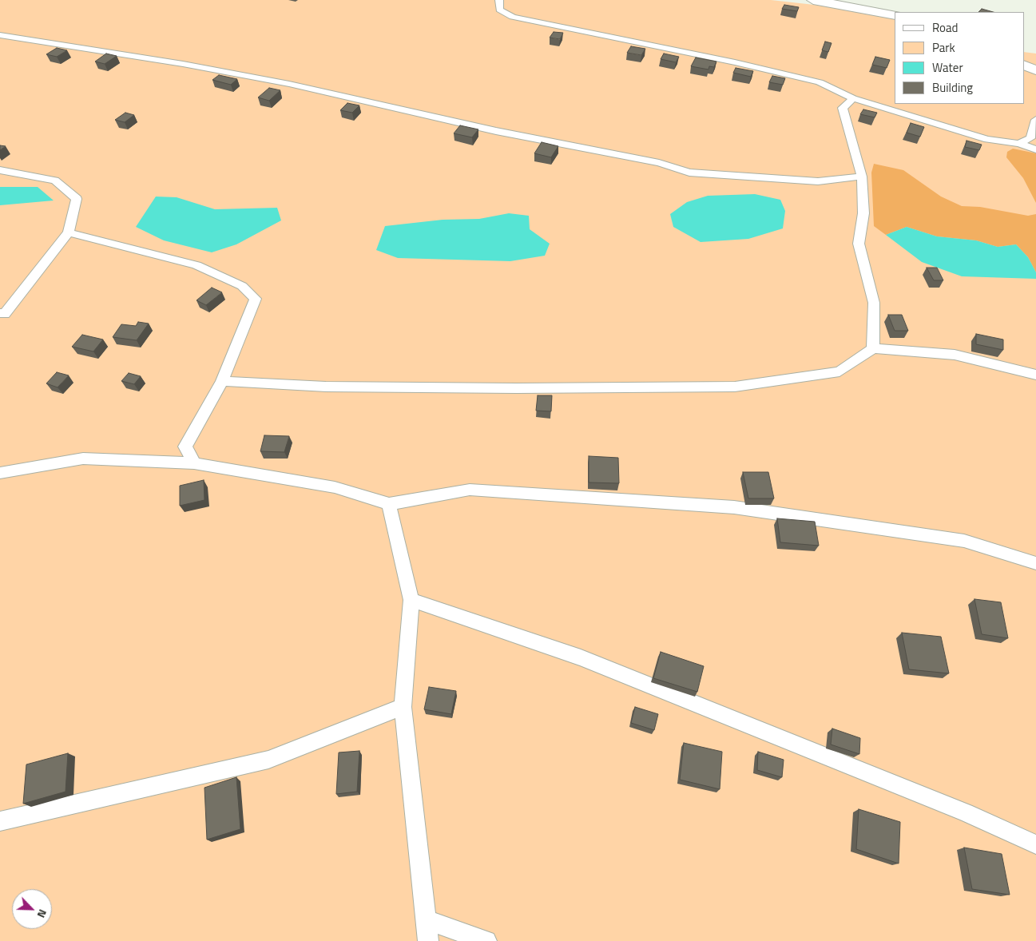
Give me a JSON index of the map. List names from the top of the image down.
{
  "legend": [
    "Road",
    "Park",
    "Water",
    "Building"
  ],
  "north": "bottom right"
}
